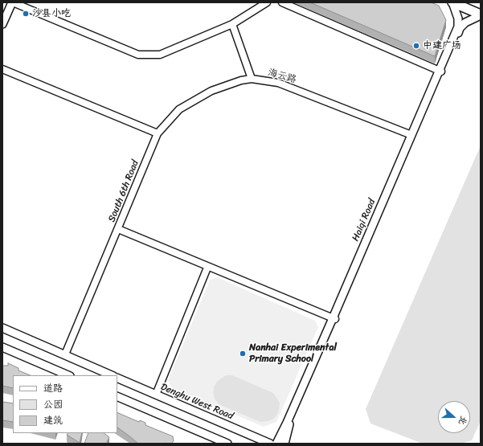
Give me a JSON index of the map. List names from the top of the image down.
{
  "streets": {
    "main road": ["Haiqi Road", "Denghu West Road"],
    "street": ["海云路", "South 6th Road"]
  },
  "crossings": [
    ["海云路", "South 6th Road"],
    ["海云路", "Haiqi Road"],
    ["South 6th Road", "Haiqi Road"]
  ],
  "places": ["沙县小吃", "中建广场", "Nanhai Experimental Primary School"],
  "legend": ["道路", "公园", "建筑"],
  "north": "right"
}
